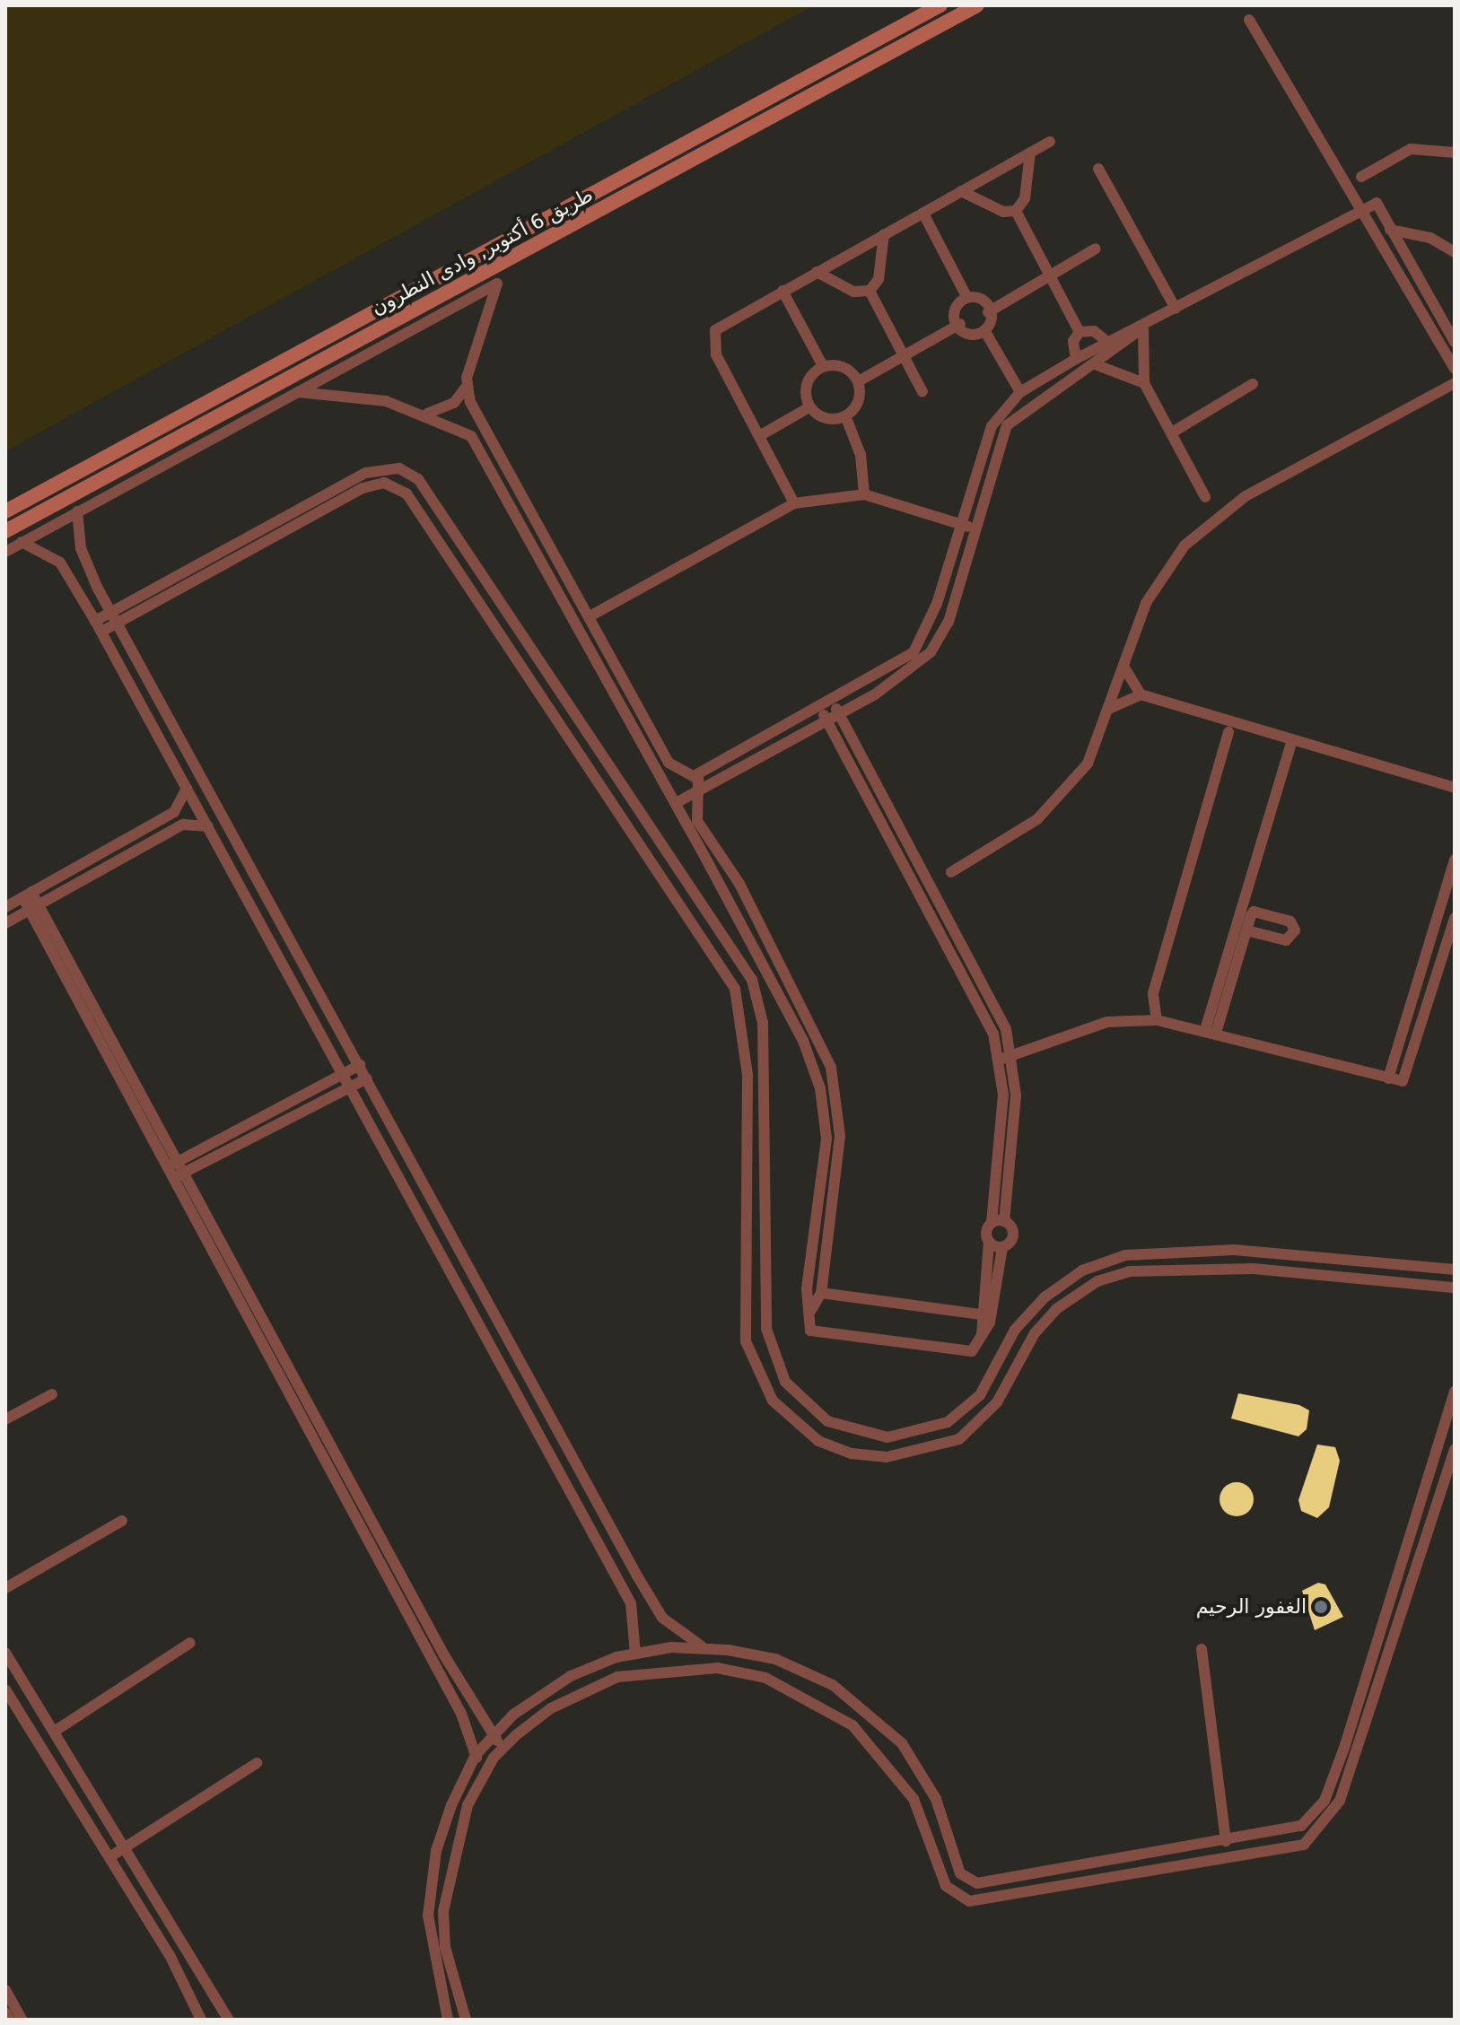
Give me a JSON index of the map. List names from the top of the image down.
{
  "streets": {
    "street": ["طريق 6 أكتوبر, وادى النطرون"]
  },
  "places": ["الغفور الرحيم"]
}
